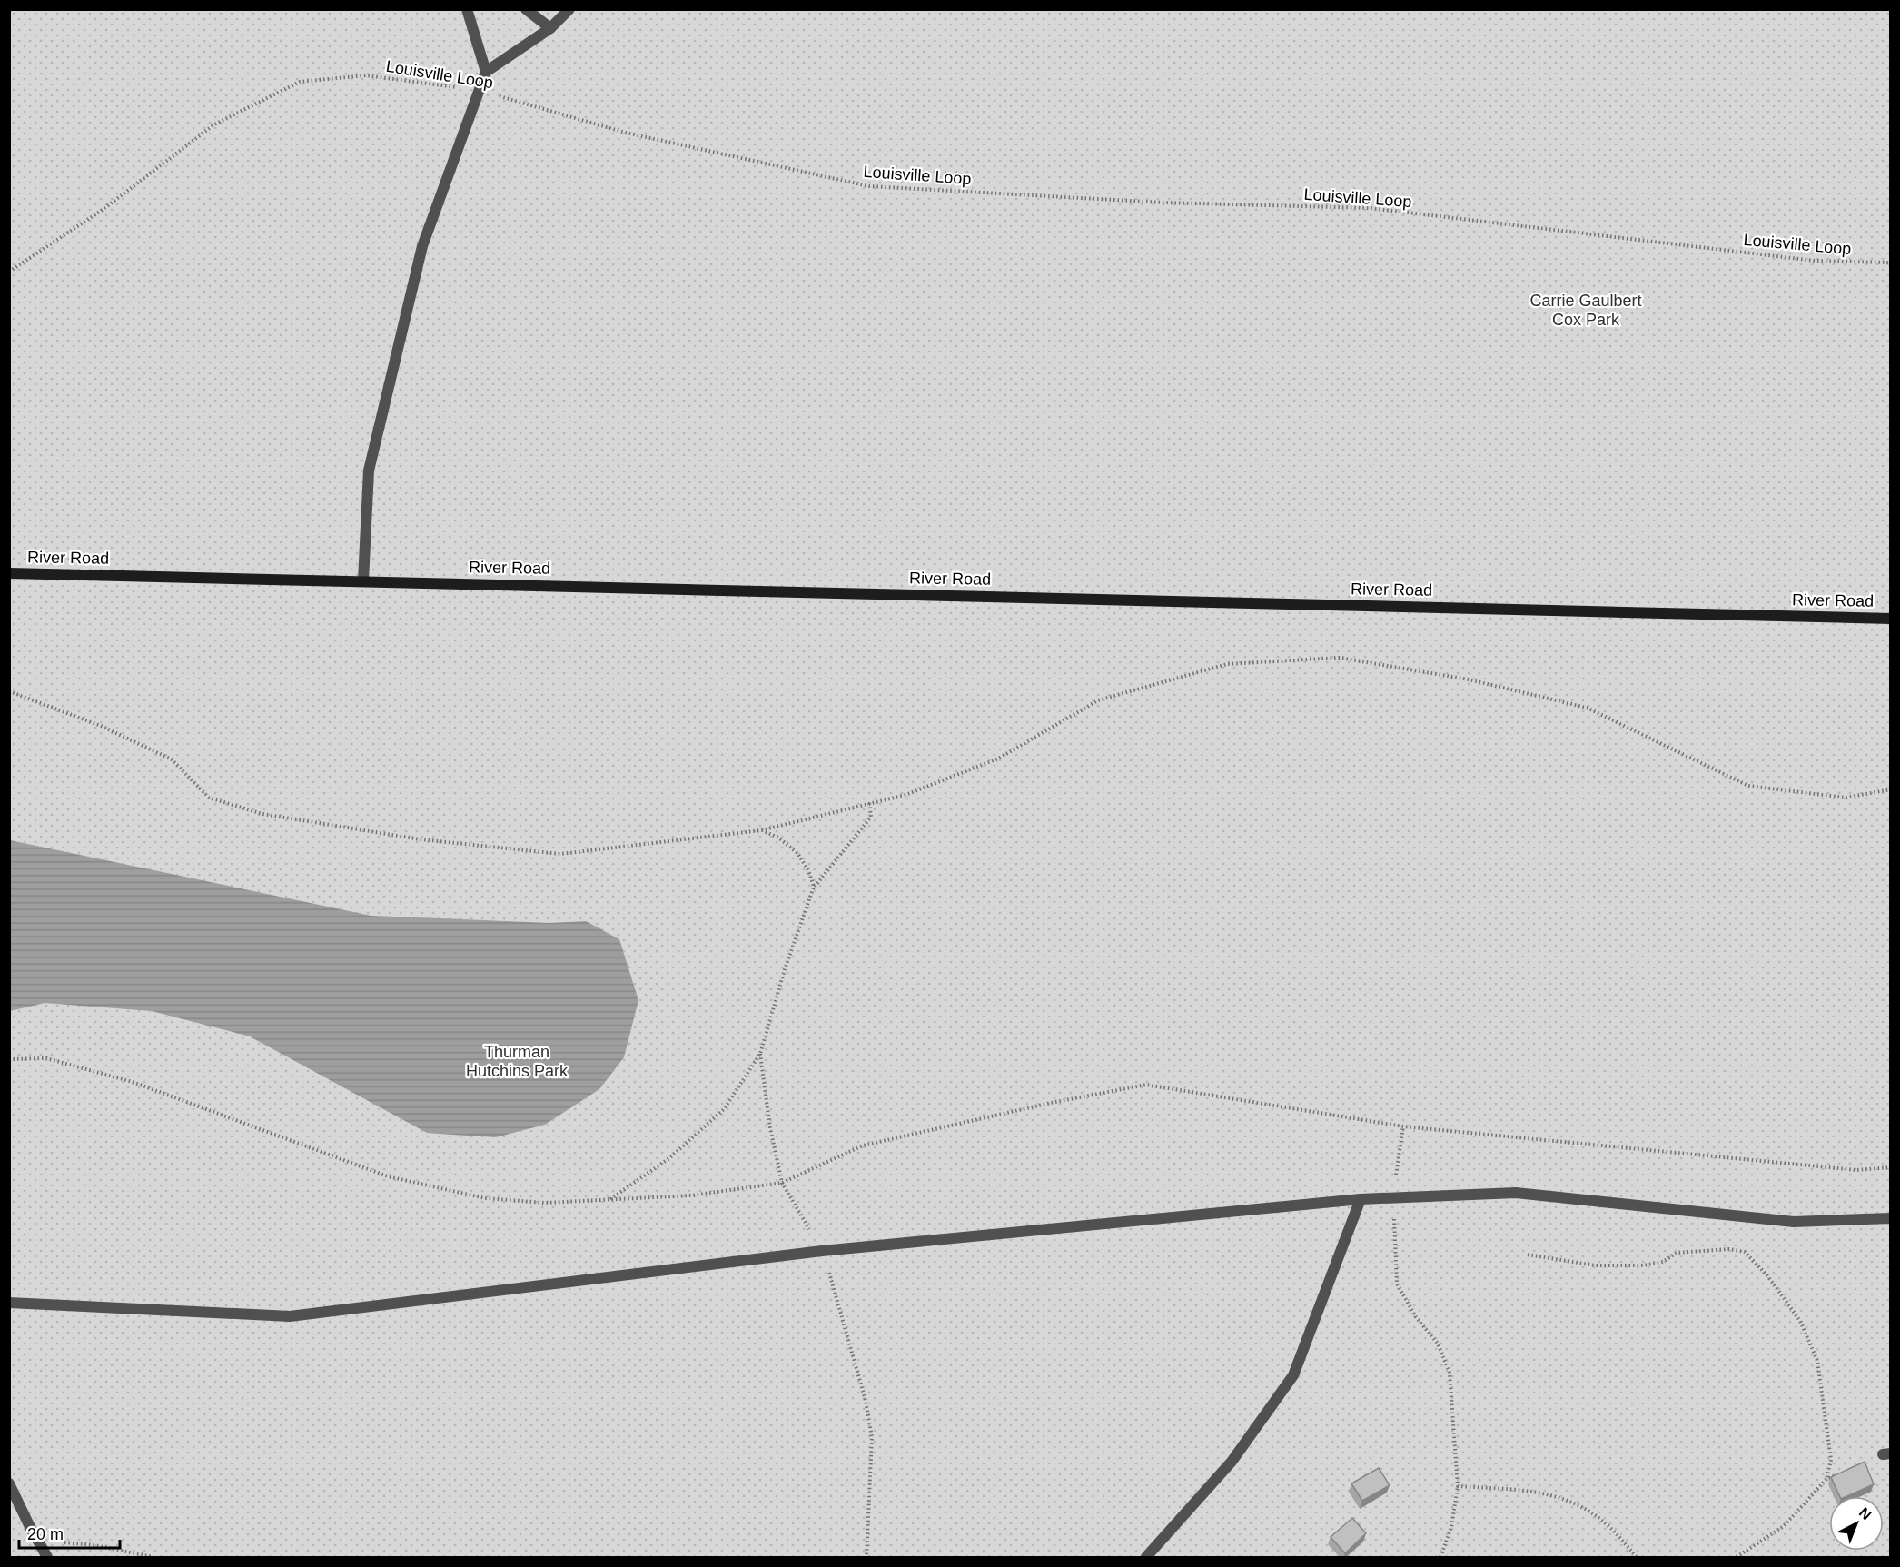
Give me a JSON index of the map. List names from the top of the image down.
{
  "streets": {
    "street": ["River Road"],
    "path": ["Louisville Loop"]
  },
  "parks": ["Carrie Gaulbert Cox Park", "Thurman Hutchins Park"],
  "scale_bar": "20 m",
  "north": "top right"
}
